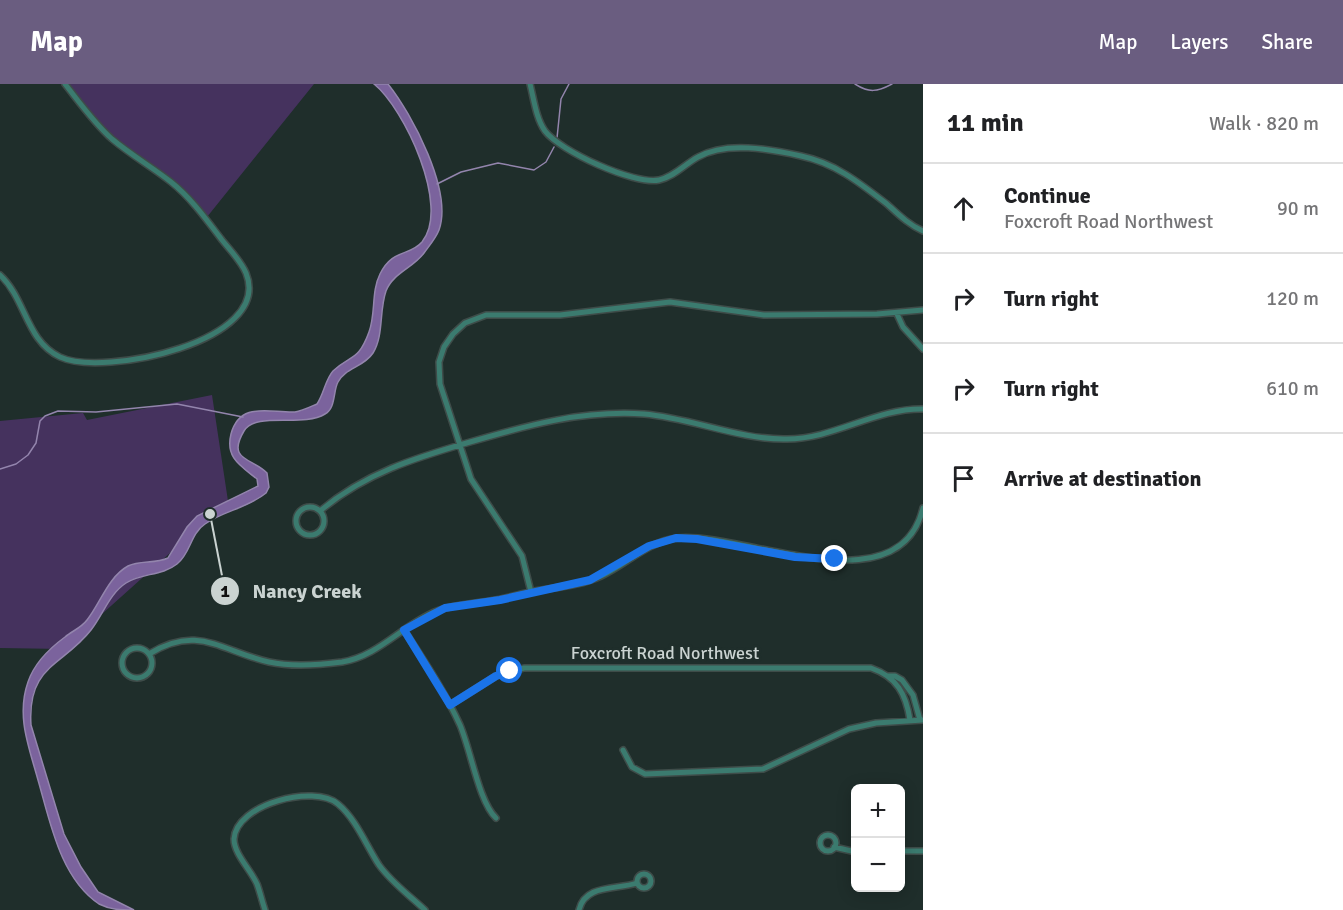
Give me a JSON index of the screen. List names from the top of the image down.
{
  "streets": {
    "street": ["Foxcroft Road Northwest"]
  },
  "places": ["Nancy Creek"],
  "page": {
    "header": "Map",
    "nav": ["Map", "Layers", "Share"],
    "heading": ["11 min", "Walk · 820 m"],
    "list": [
      ["Continue", "Foxcroft Road Northwest", "90 m"],
      ["Turn right", "120 m"],
      ["Turn right", "610 m"],
      "Arrive at destination"
    ],
    "map_buttons": ["+", "−"]
  }
}
